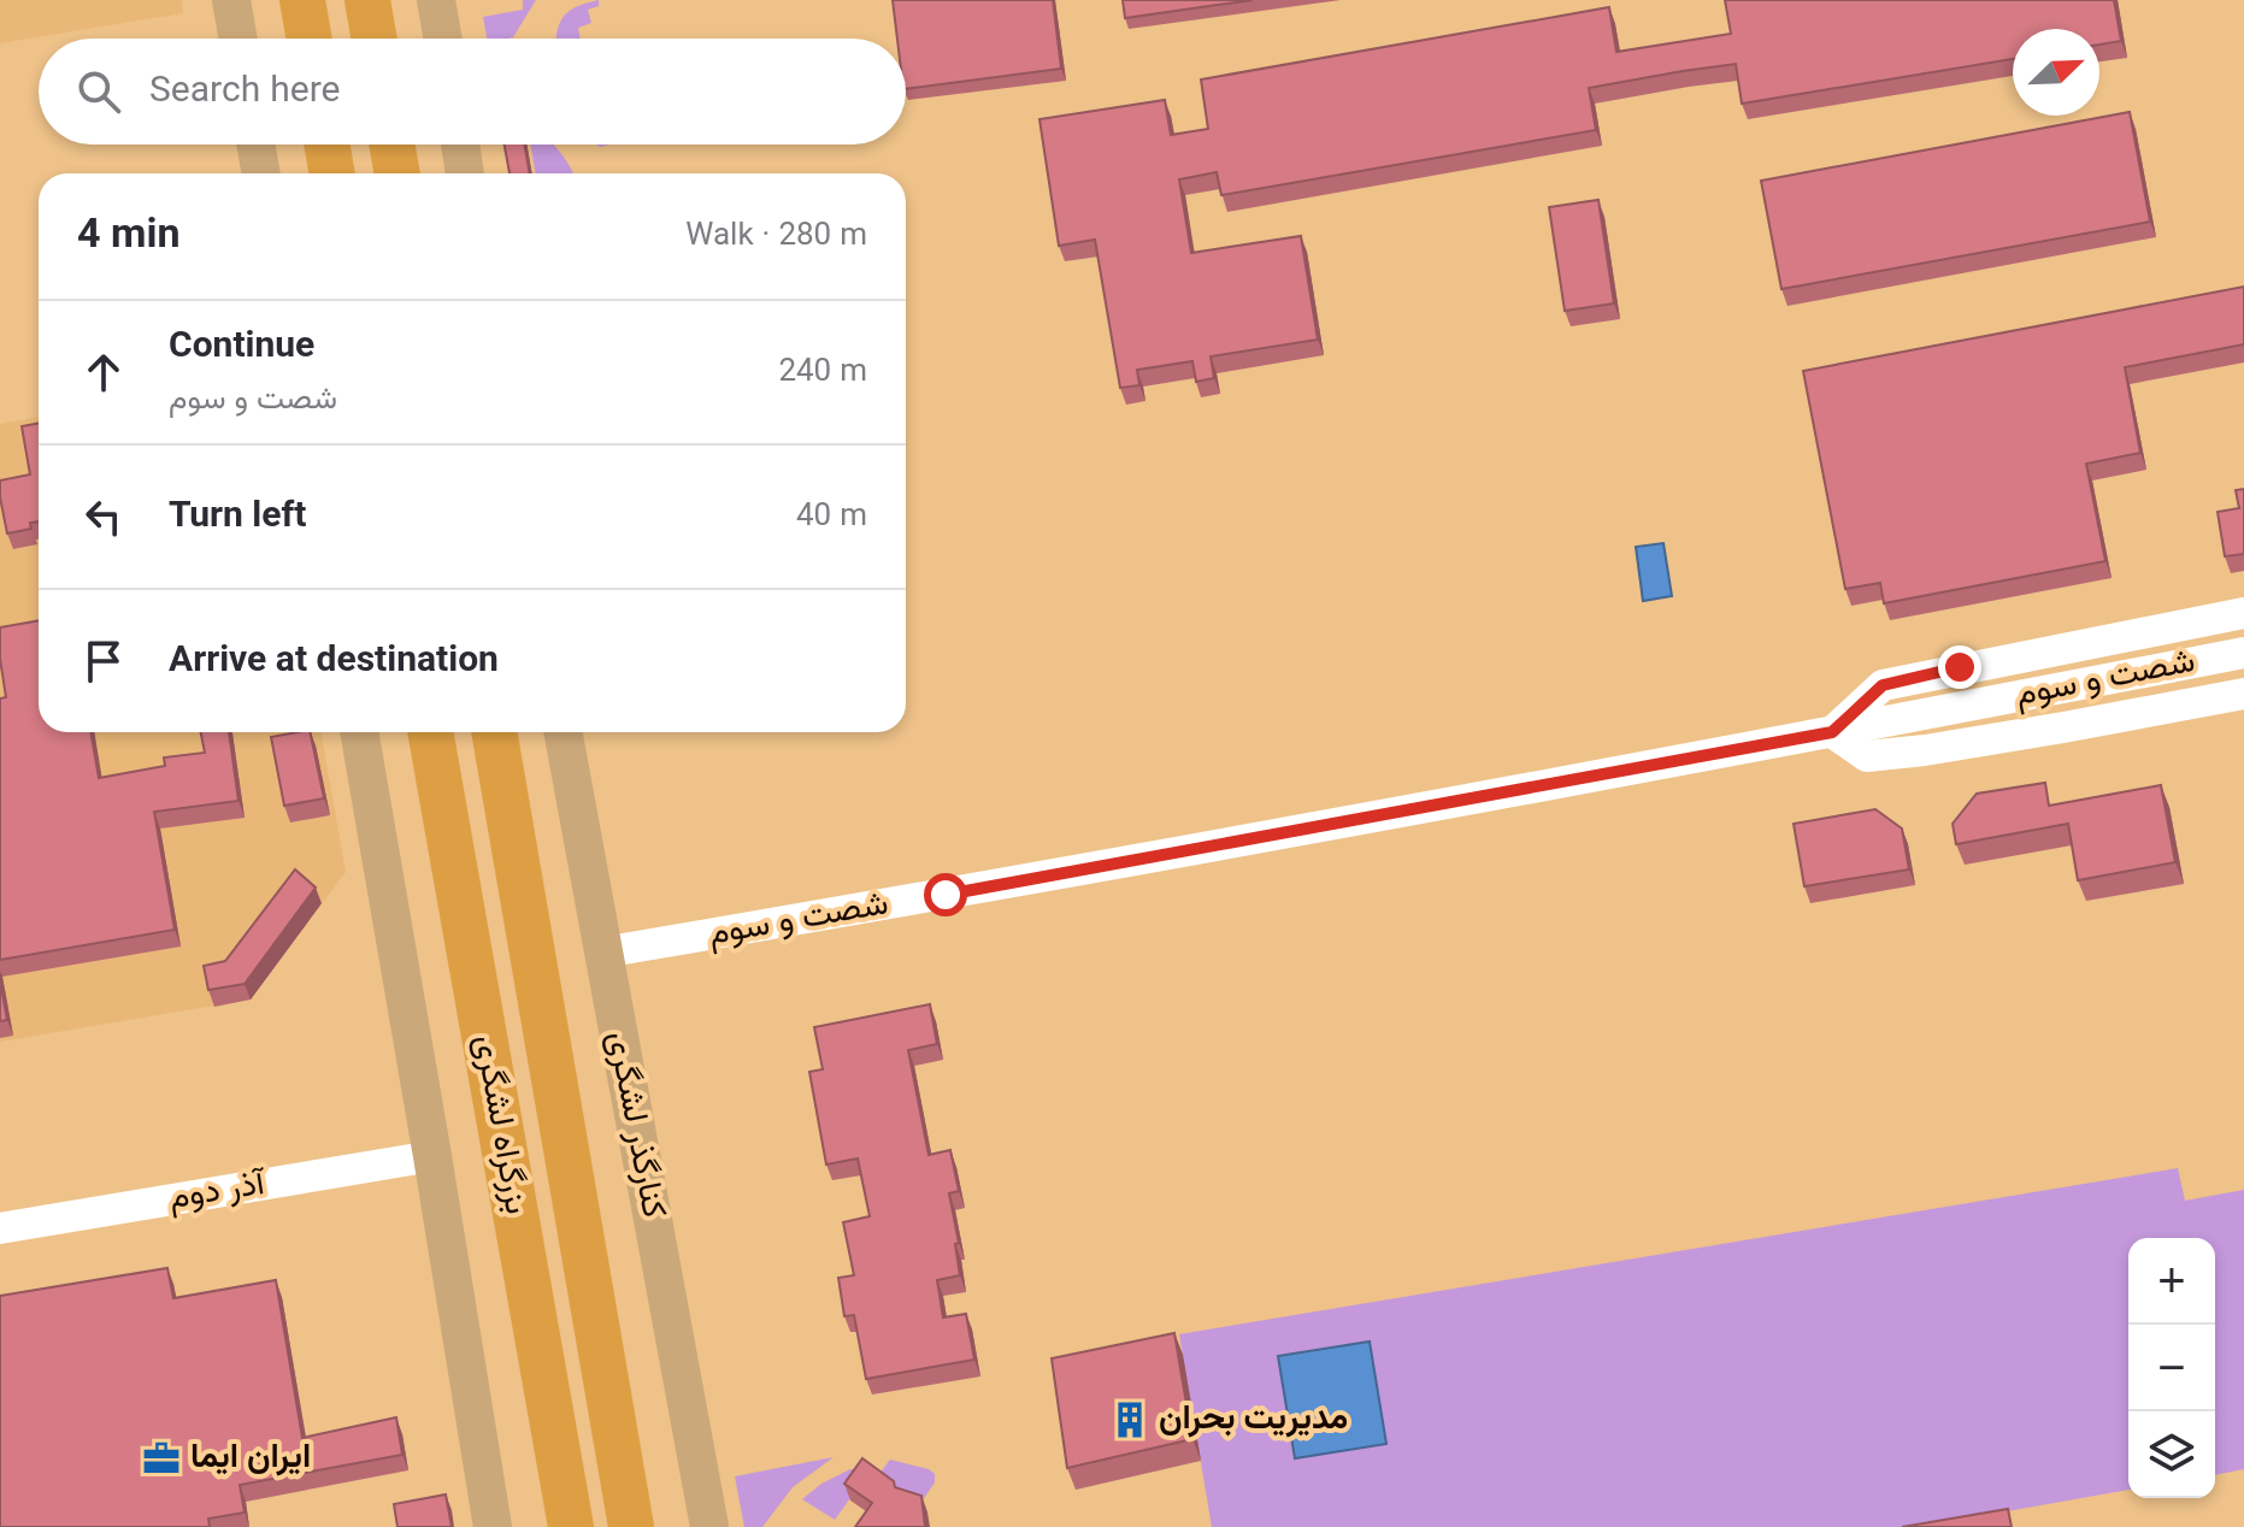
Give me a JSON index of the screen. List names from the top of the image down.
{
  "streets": {
    "highway": ["بزرگراه لشگری"],
    "main road": ["کنارگذر لشگری"],
    "street": ["شصت و سوم", "آذر دوم"]
  },
  "crossings": [
    ["شصت و سوم", "کنارگذر لشگری"]
  ],
  "places": {
    "building": ["مدیریت بحران"],
    "office": ["ایران ایما"]
  },
  "north": "top right",
  "page": {
    "search": "Search here",
    "heading": ["4 min", "Walk · 280 m"],
    "list": [
      ["Continue", "شصت و سوم", "240 m"],
      ["Turn left", "40 m"],
      "Arrive at destination"
    ],
    "map_buttons": ["+", "−"]
  }
}
